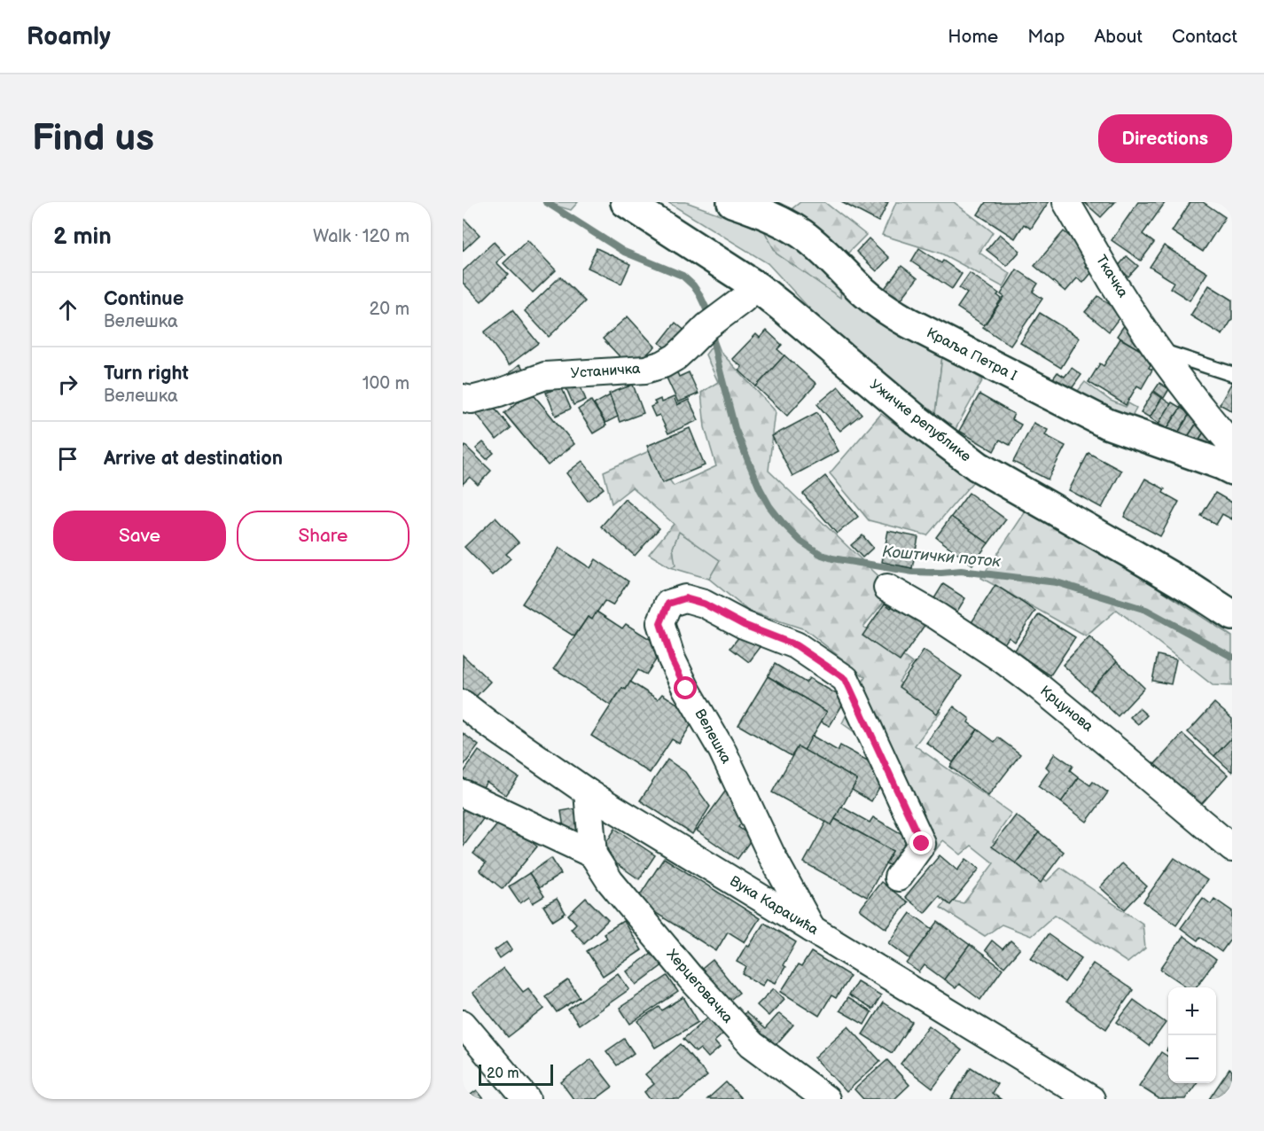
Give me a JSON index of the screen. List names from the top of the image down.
{
  "streets": {
    "main road": ["Краља Петра I", "Ужичке републике"],
    "street": [
      "Ткачка",
      "Устаничка",
      "Крцунова",
      "Велешка",
      "Вука Караџића",
      "Херцеговачка"
    ]
  },
  "crossings": [
    ["Устаничка", "Ужичке републике"],
    ["Велешка", "Вука Караџића"],
    ["Вука Караџића", "Херцеговачка"]
  ],
  "water": ["Коштички поток"],
  "scale_bar": "20 m",
  "page": {
    "header": "Roamly",
    "nav": [
      "Home",
      "Map",
      "About",
      "Contact"
    ],
    "buttons": [
      "Directions",
      ["Save", "Share"]
    ],
    "title": "Find us",
    "heading": ["2 min", "Walk · 120 m"],
    "list": [
      ["Continue", "Велешка", "20 m"],
      ["Turn right", "Велешка", "100 m"],
      "Arrive at destination"
    ],
    "map_buttons": ["+", "−"],
    "scale": "20 m"
  }
}
